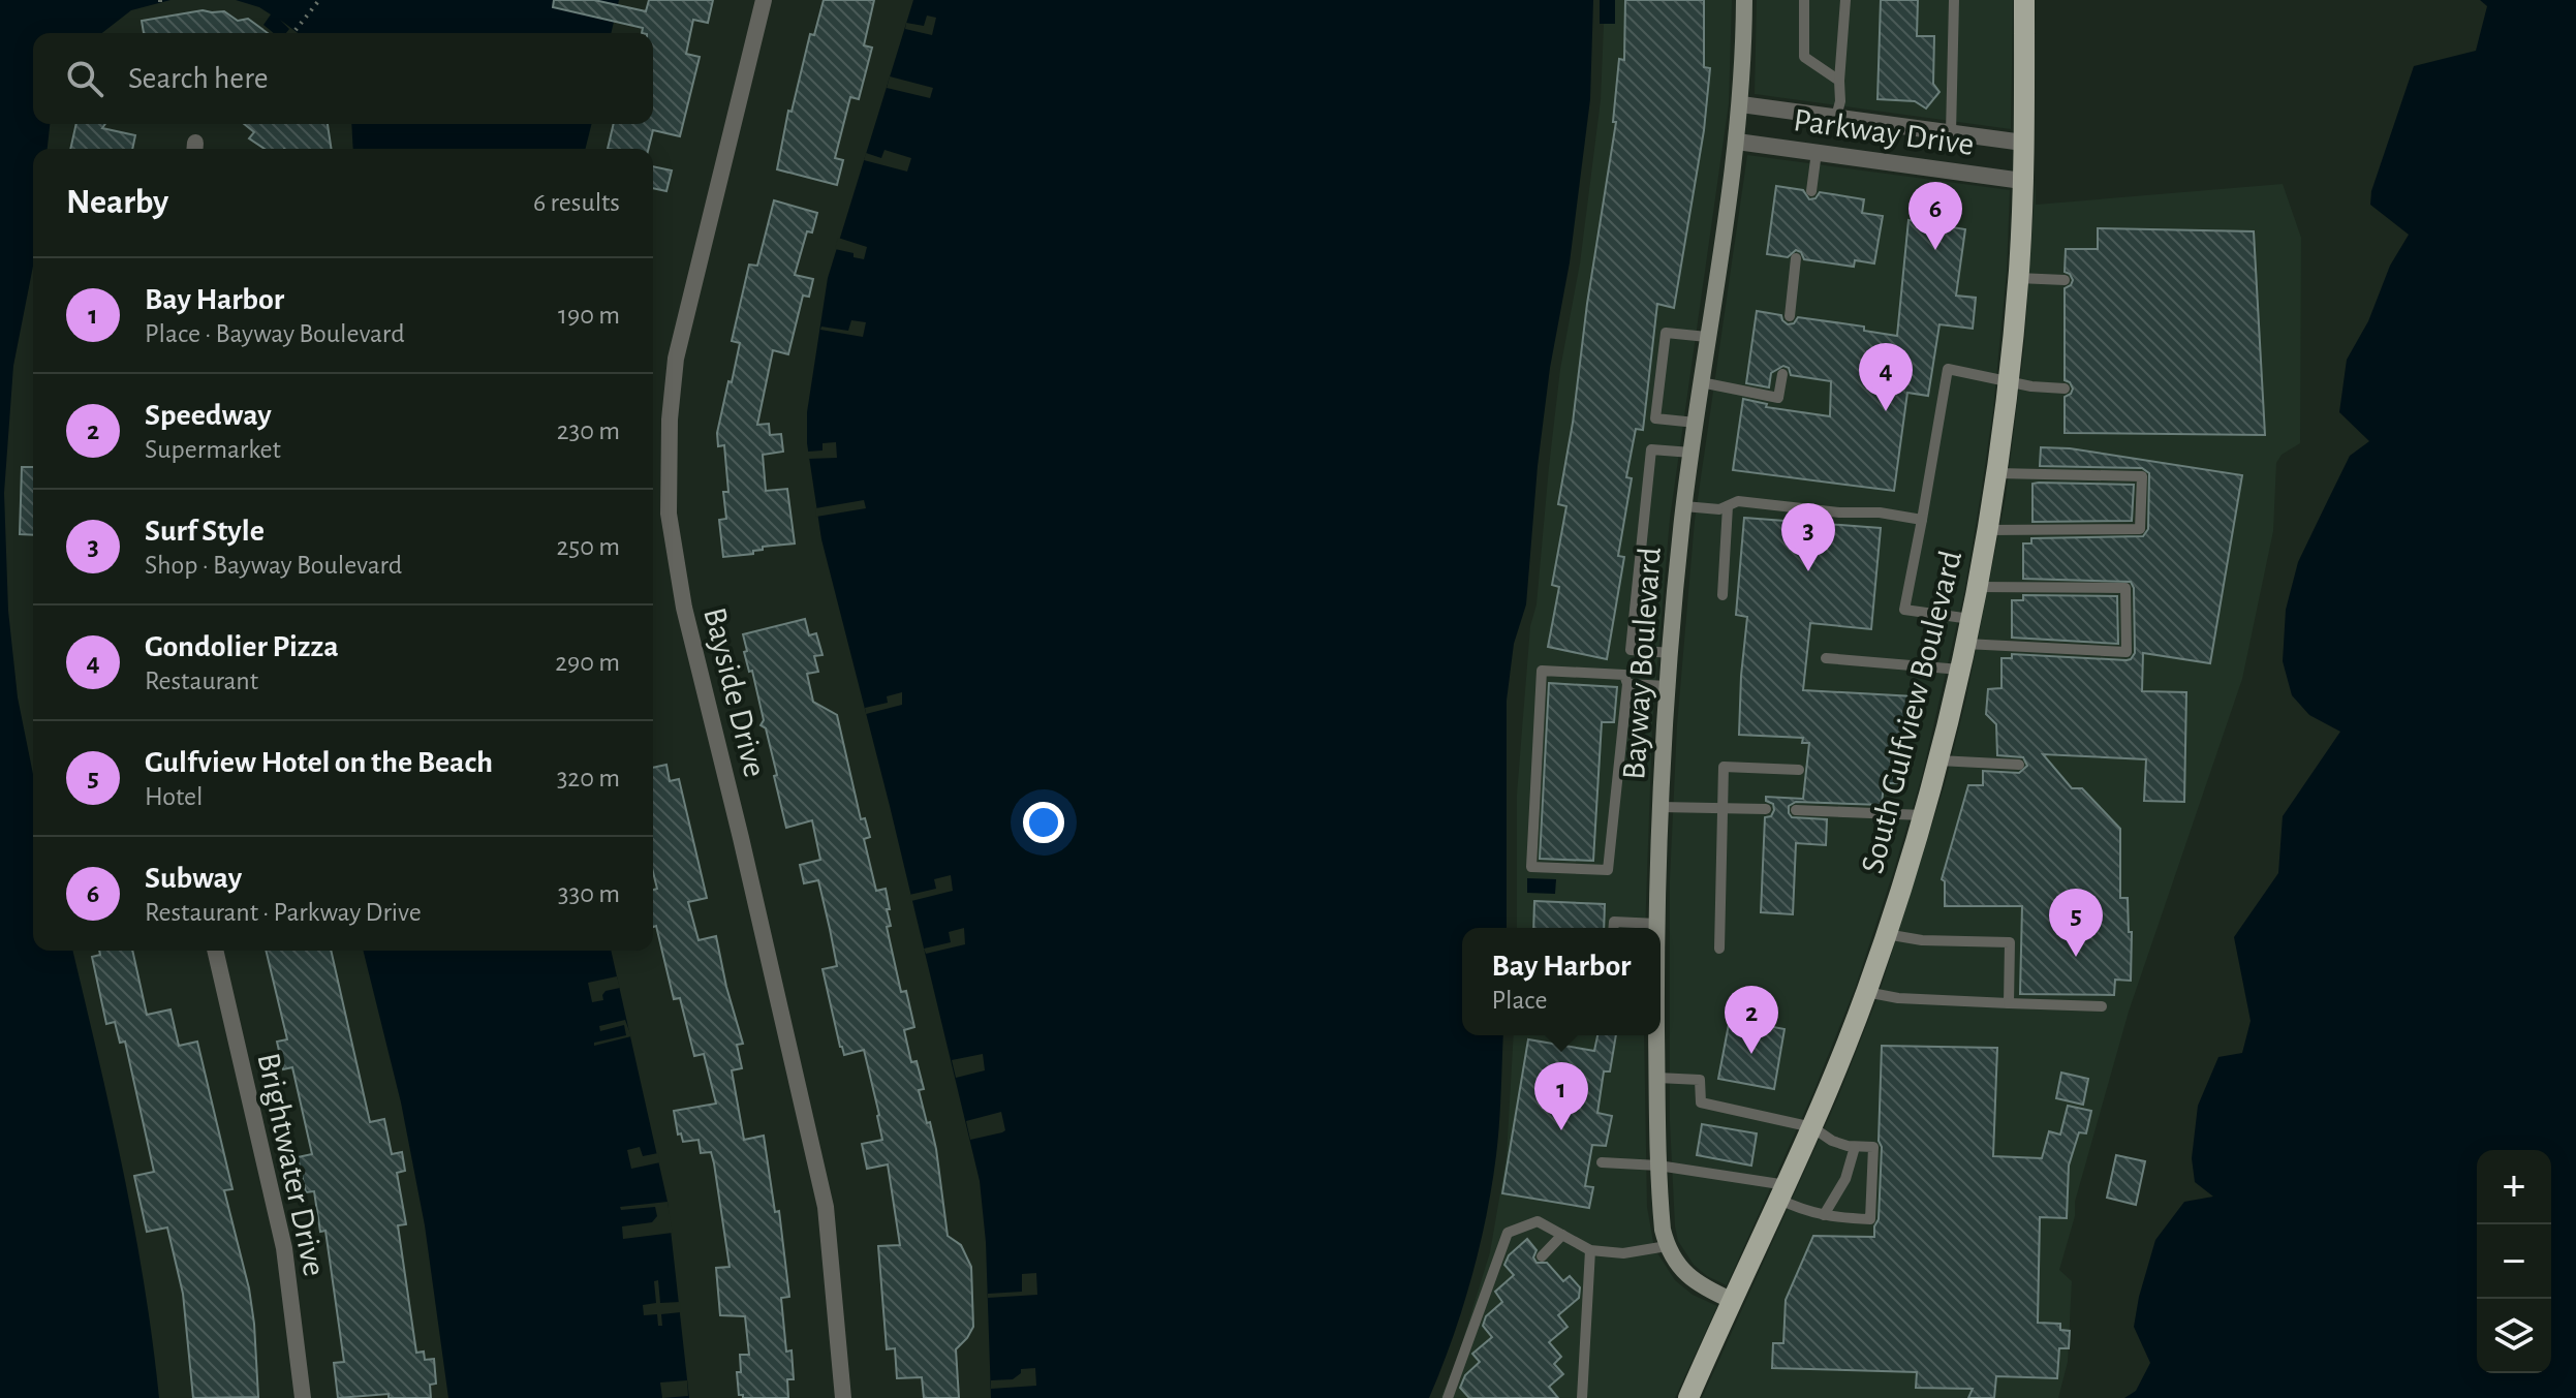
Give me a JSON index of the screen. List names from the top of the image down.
{
  "streets": {
    "main road": ["South Gulfview Boulevard"],
    "street": [
      "Parkway Drive",
      "Bayway Boulevard",
      "Bayside Drive",
      "Brightwater Drive"
    ]
  },
  "crossings": [
    ["Parkway Drive", "Bayway Boulevard"],
    ["Parkway Drive", "South Gulfview Boulevard"],
    ["Bayway Boulevard", "South Gulfview Boulevard"]
  ],
  "page": {
    "search": "Search here",
    "heading": ["Nearby", "6 results"],
    "pins": [
      "6",
      "4",
      "3",
      "5",
      "2",
      "1"
    ],
    "list": [
      {
        "mark": "1",
        "name": "Bay Harbor",
        "note": "Place · Bayway Boulevard",
        "value": "190 m"
      },
      {
        "mark": "2",
        "name": "Speedway",
        "note": "Supermarket",
        "value": "230 m"
      },
      {
        "mark": "3",
        "name": "Surf Style",
        "note": "Shop · Bayway Boulevard",
        "value": "250 m"
      },
      {
        "mark": "4",
        "name": "Gondolier Pizza",
        "note": "Restaurant",
        "value": "290 m"
      },
      {
        "mark": "5",
        "name": "Gulfview Hotel on the Beach",
        "note": "Hotel",
        "value": "320 m"
      },
      {
        "mark": "6",
        "name": "Subway",
        "note": "Restaurant · Parkway Drive",
        "value": "330 m"
      }
    ],
    "popup": ["Bay Harbor", "Place"],
    "map_buttons": ["+", "−"]
  }
}
